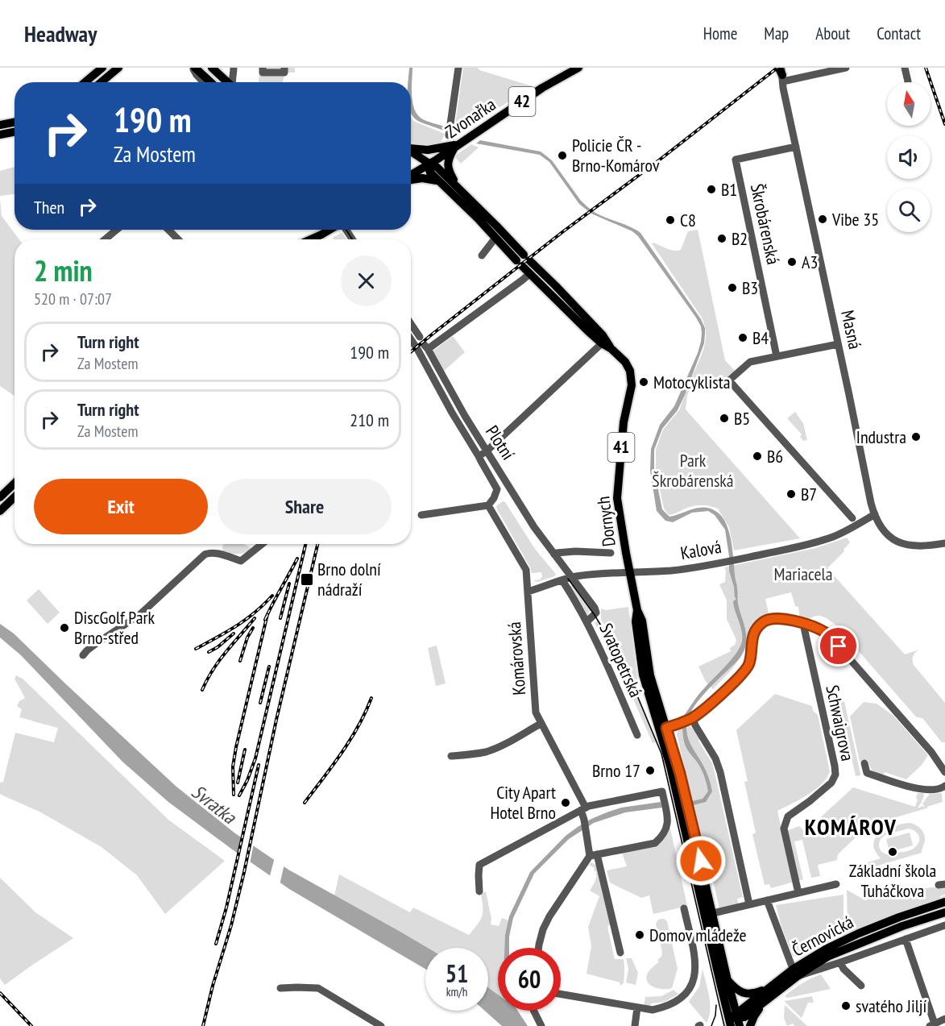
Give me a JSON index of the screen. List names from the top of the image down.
{
  "streets": {
    "main road": [
      "42",
      "Zvonařka",
      "41",
      "Dornych",
      "Svatopetrská",
      "Černovická"
    ],
    "street": [
      "Škrobárenská",
      "Masná",
      "Plotní",
      "Kalová",
      "Komárovská",
      "Schwaigrova"
    ]
  },
  "crossings": [
    ["Zvonařka", "Dornych"],
    ["Škrobárenská", "Masná"],
    ["Masná", "Kalová"],
    ["Plotní", "Dornych"],
    ["Plotní", "Komárovská"],
    ["Plotní", "Svatopetrská"],
    ["Dornych", "Kalová"],
    ["Dornych", "Svatopetrská"],
    ["Kalová", "Komárovská"],
    ["Kalová", "Svatopetrská"]
  ],
  "districts": ["KOMÁROV"],
  "water": ["Svratka"],
  "parks": ["Park Škrobárenská", "Mariacela"],
  "places": {
    "other": [
      "Policie ČR - Brno-Komárov",
      "B1",
      "Vibe 35",
      "C8",
      "B2",
      "A3",
      "B3",
      "B4",
      "Motocyklista",
      "B5",
      "Industra",
      "B6",
      "B7",
      "DiscGolf Park Brno-střed",
      "Brno 17",
      "City Apart Hotel Brno",
      "Základní škola Tuháčkova",
      "Domov mládeže",
      "svatého Jiljí"
    ],
    "transit": ["Brno dolní nádraží"]
  },
  "north": "top",
  "page": {
    "header": "Headway",
    "nav": [
      "Home",
      "Map",
      "About",
      "Contact"
    ],
    "turn": ["190 m", "Za Mostem"],
    "then": "Then",
    "heading": ["2 min", "520 m · 07:07"],
    "list": [
      {
        "name": "Turn right",
        "note": "Za Mostem",
        "value": "190 m"
      },
      {
        "name": "Turn right",
        "note": "Za Mostem",
        "value": "210 m"
      }
    ],
    "buttons": ["Exit", "Share"],
    "speed": "51 km/h",
    "limit": "60"
  }
}
